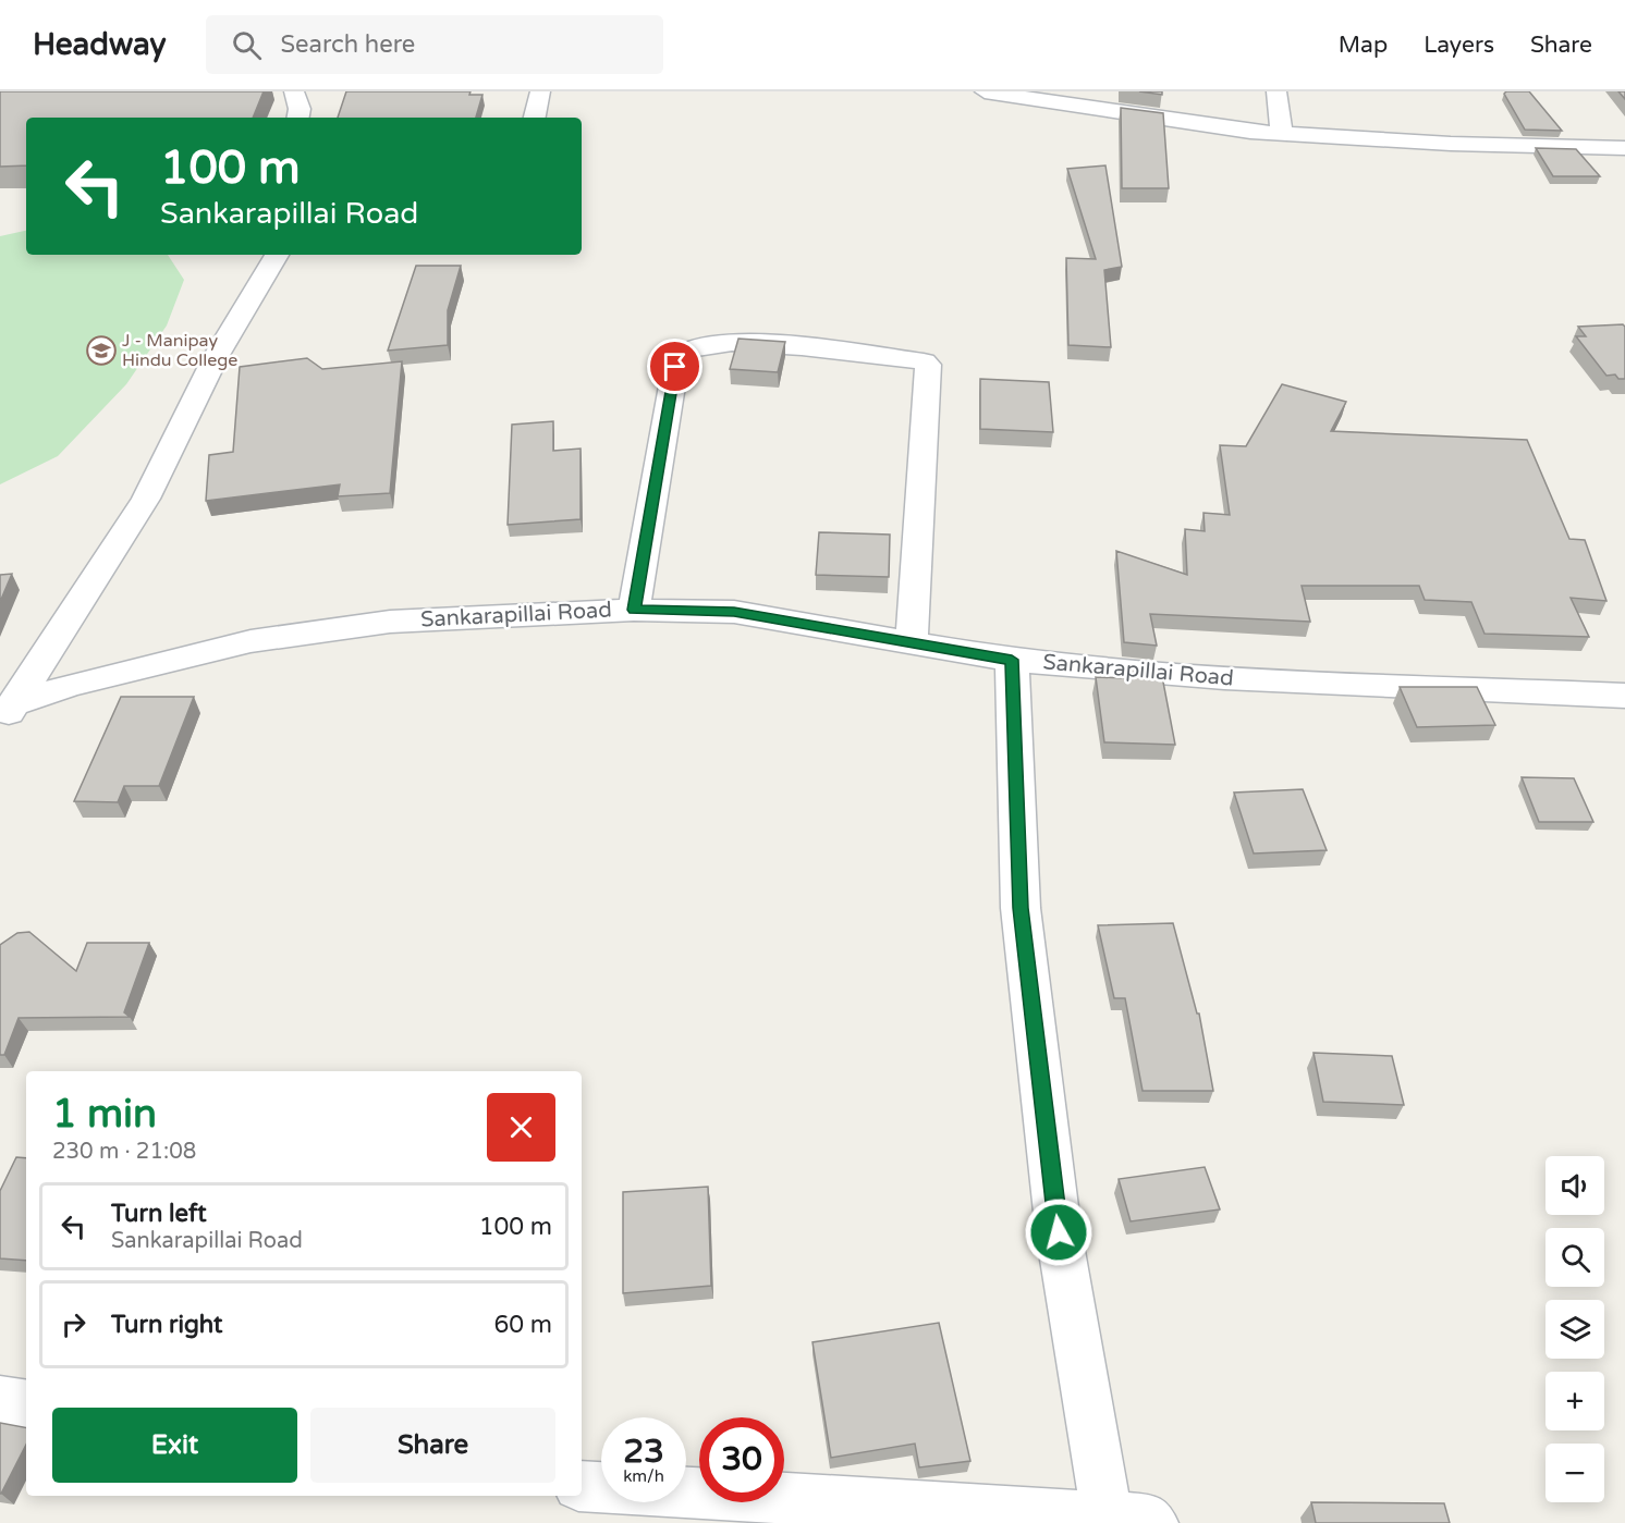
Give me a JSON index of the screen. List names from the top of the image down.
{
  "streets": {
    "street": ["Sankarapillai Road"]
  },
  "places": {
    "school or university": ["J - Manipay Hindu College"]
  },
  "page": {
    "header": "Headway",
    "search": "Search here",
    "nav": ["Map", "Layers", "Share"],
    "turn": ["100 m", "Sankarapillai Road"],
    "heading": ["1 min", "230 m · 21:08"],
    "map_buttons": ["+", "−"],
    "list": [
      {
        "name": "Turn left",
        "note": "Sankarapillai Road",
        "value": "100 m"
      },
      {
        "name": "Turn right",
        "value": "60 m"
      }
    ],
    "buttons": ["Exit", "Share"],
    "speed": "23 km/h",
    "limit": "30"
  }
}
